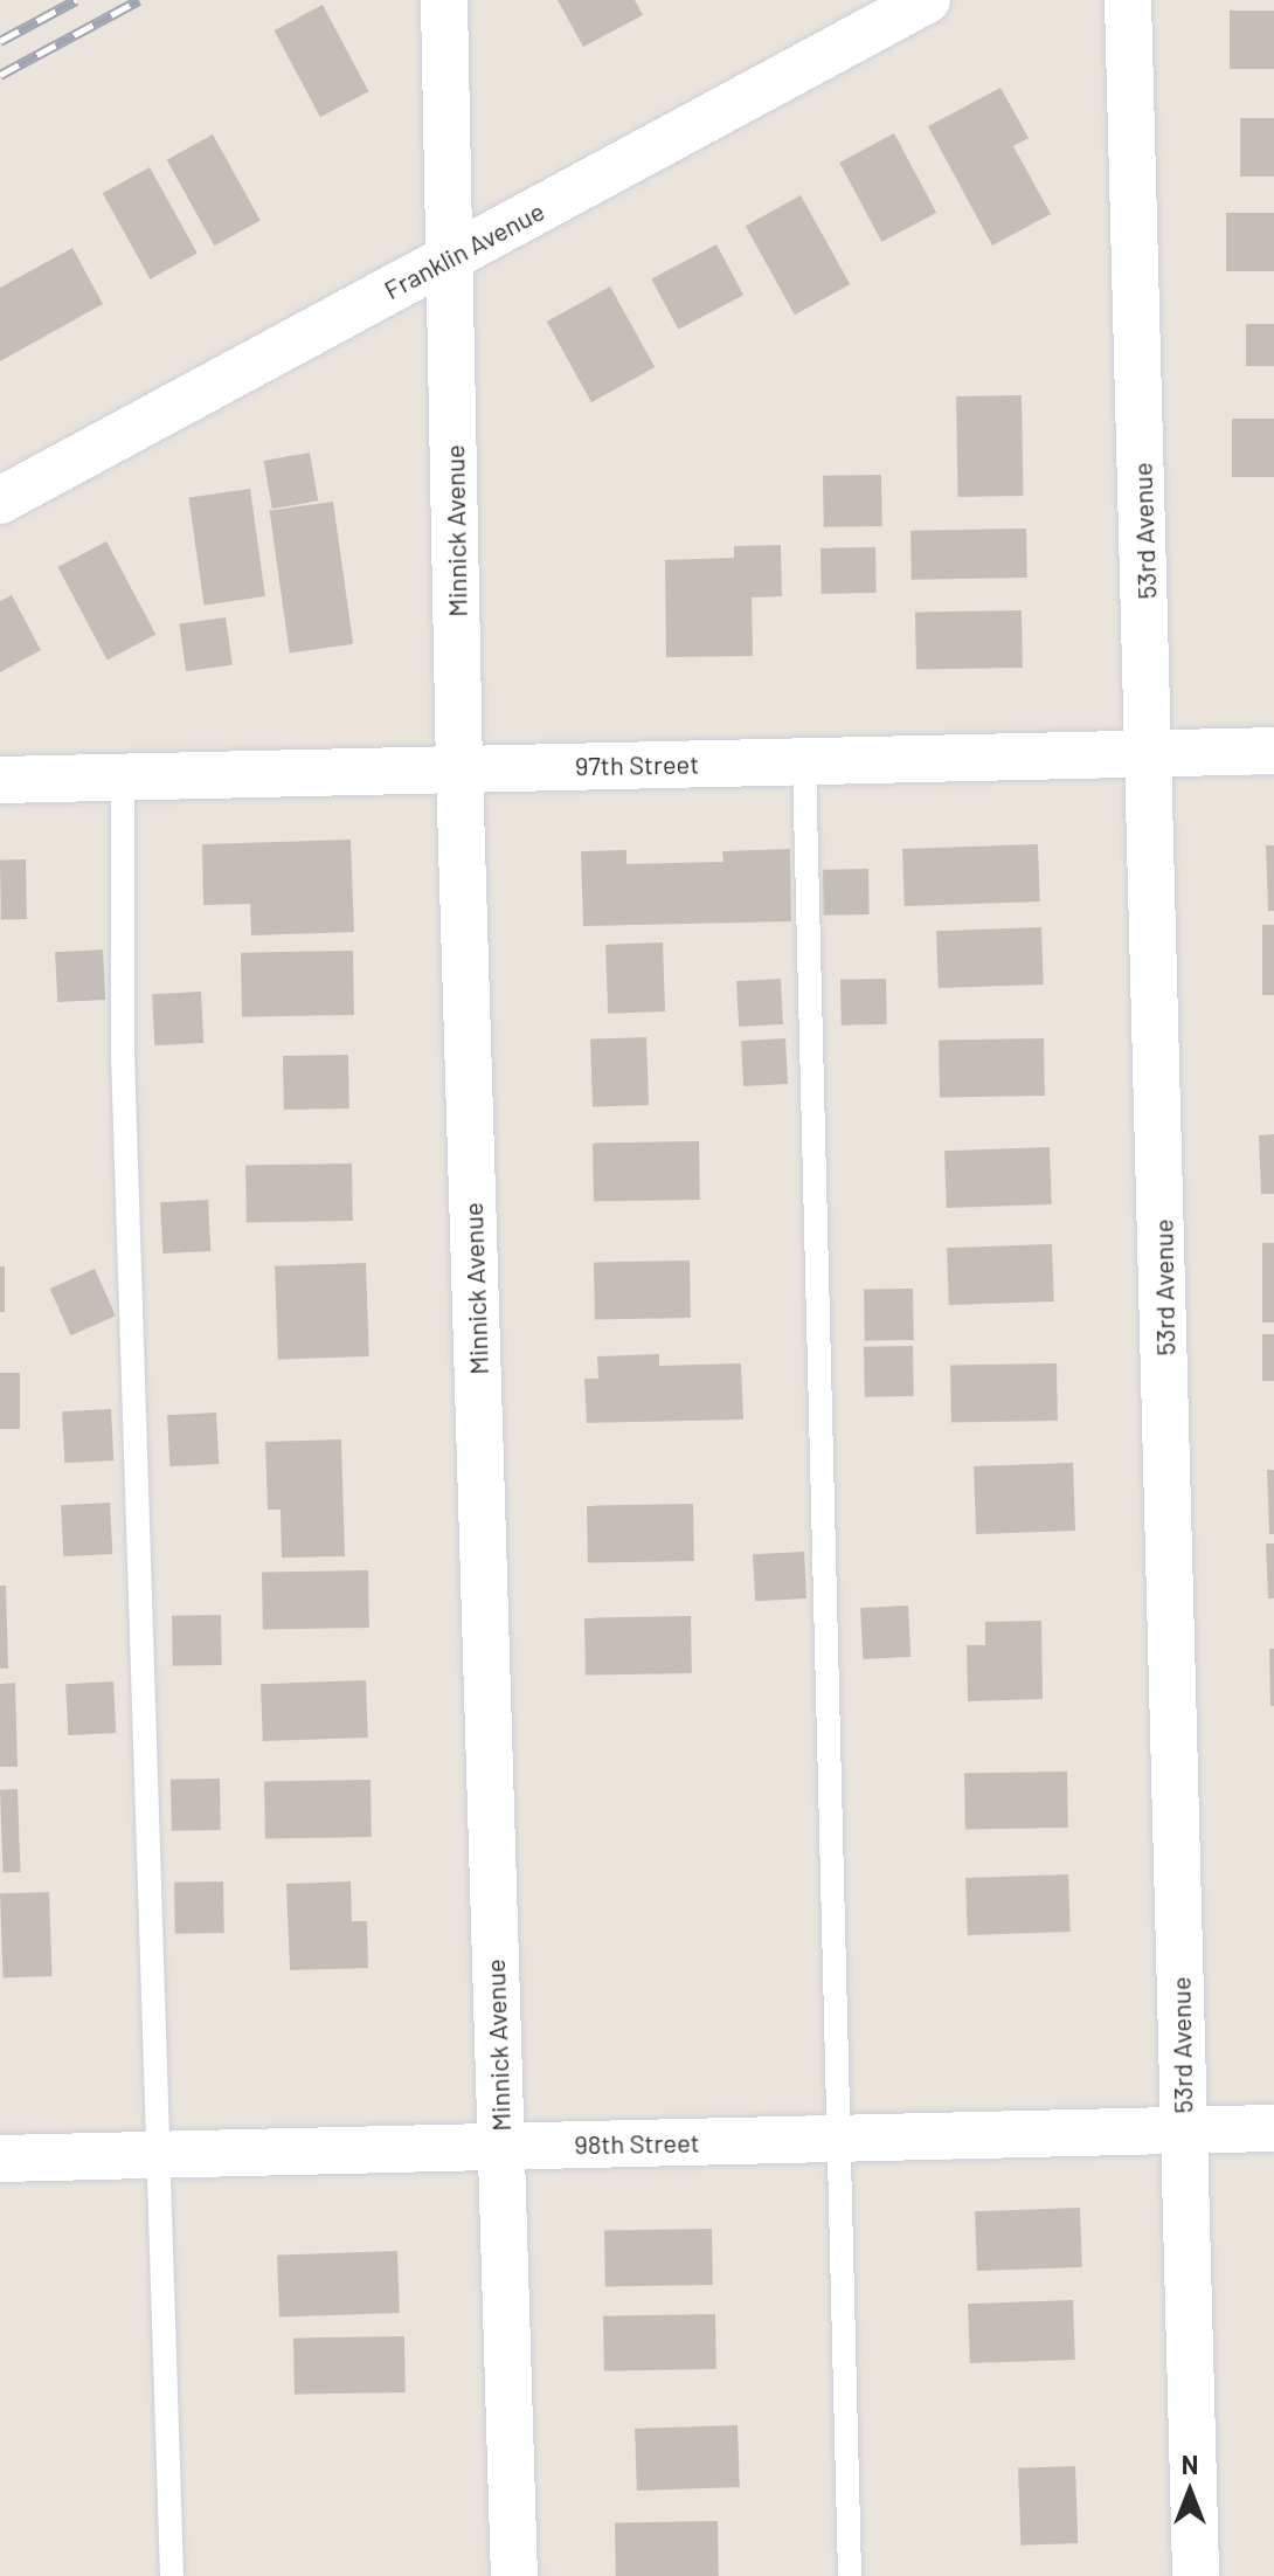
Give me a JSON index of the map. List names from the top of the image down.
{
  "streets": {
    "street": [
      "Franklin Avenue",
      "Minnick Avenue",
      "53rd Avenue",
      "97th Street",
      "98th Street"
    ]
  },
  "crossings": [
    ["Franklin Avenue", "Minnick Avenue"],
    ["Minnick Avenue", "97th Street"],
    ["Minnick Avenue", "98th Street"],
    ["53rd Avenue", "97th Street"],
    ["53rd Avenue", "98th Street"]
  ],
  "north": "top"
}
